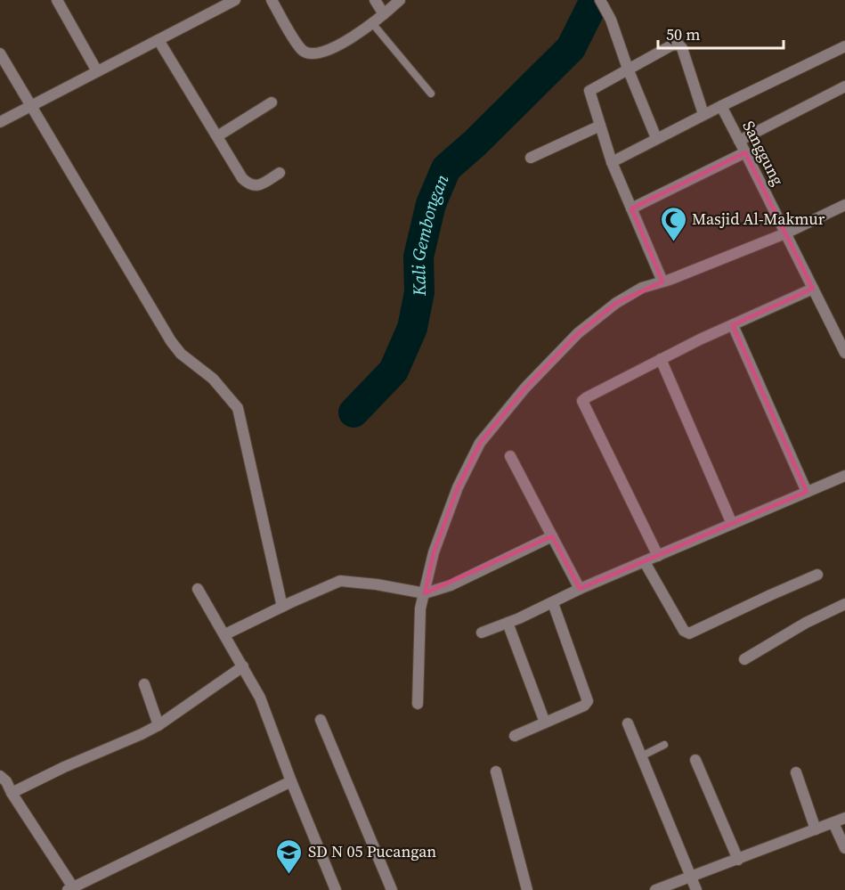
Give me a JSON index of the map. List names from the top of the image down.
{
  "streets": {
    "street": ["Sanggung"]
  },
  "water": ["Kali Gembongan"],
  "places": {
    "mosque": ["Masjid Al-Makmur"],
    "school or university": ["SD N 05 Pucangan"]
  },
  "scale_bar": "50 m"
}
